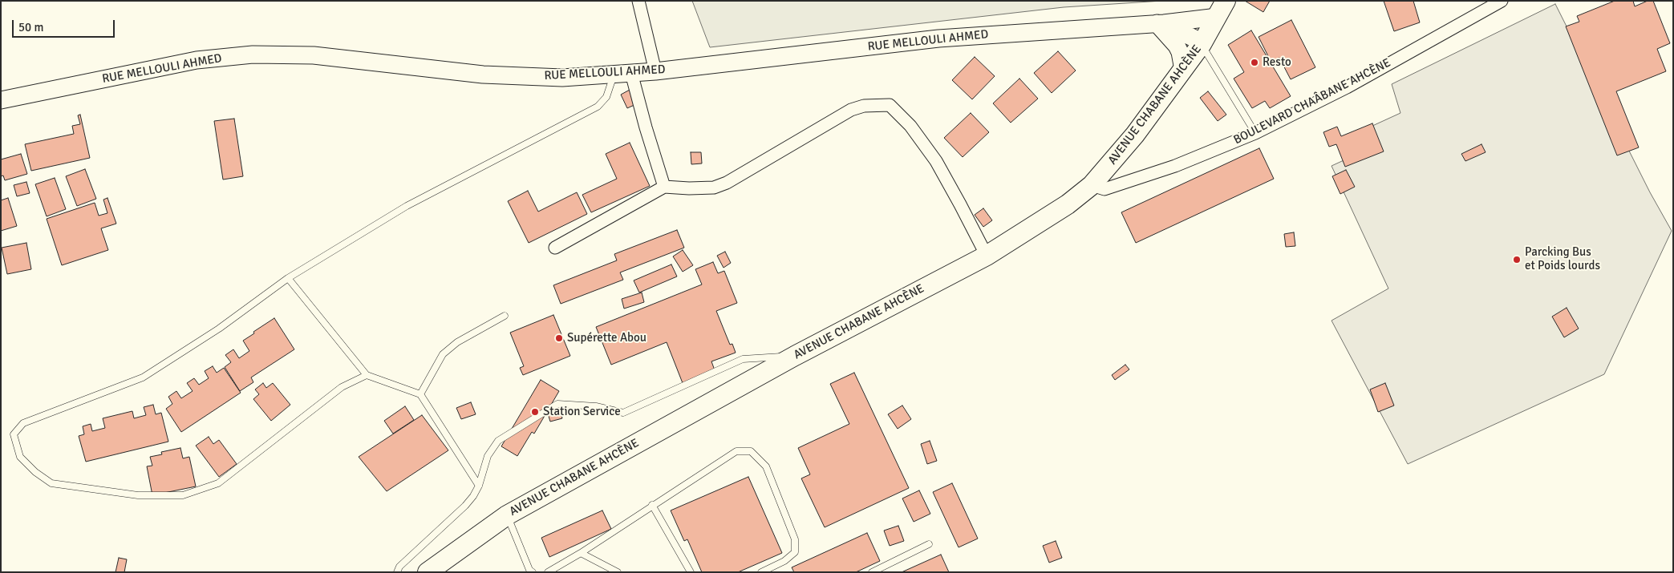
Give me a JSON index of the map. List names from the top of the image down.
{
  "streets": {
    "main road": ["AVENUE CHABANE AHCÈNE"],
    "street": ["RUE MELLOULI AHMED", "BOULEVARD CHAÂBANE AHCÈNE"]
  },
  "crossings": [
    ["RUE MELLOULI AHMED", "AVENUE CHABANE AHCÈNE"],
    ["BOULEVARD CHAÂBANE AHCÈNE", "AVENUE CHABANE AHCÈNE"]
  ],
  "places": [
    "Resto",
    "Parcking Bus et Poids lourds",
    "Supérette Abou",
    "Station Service"
  ],
  "scale_bar": "50 m"
}
